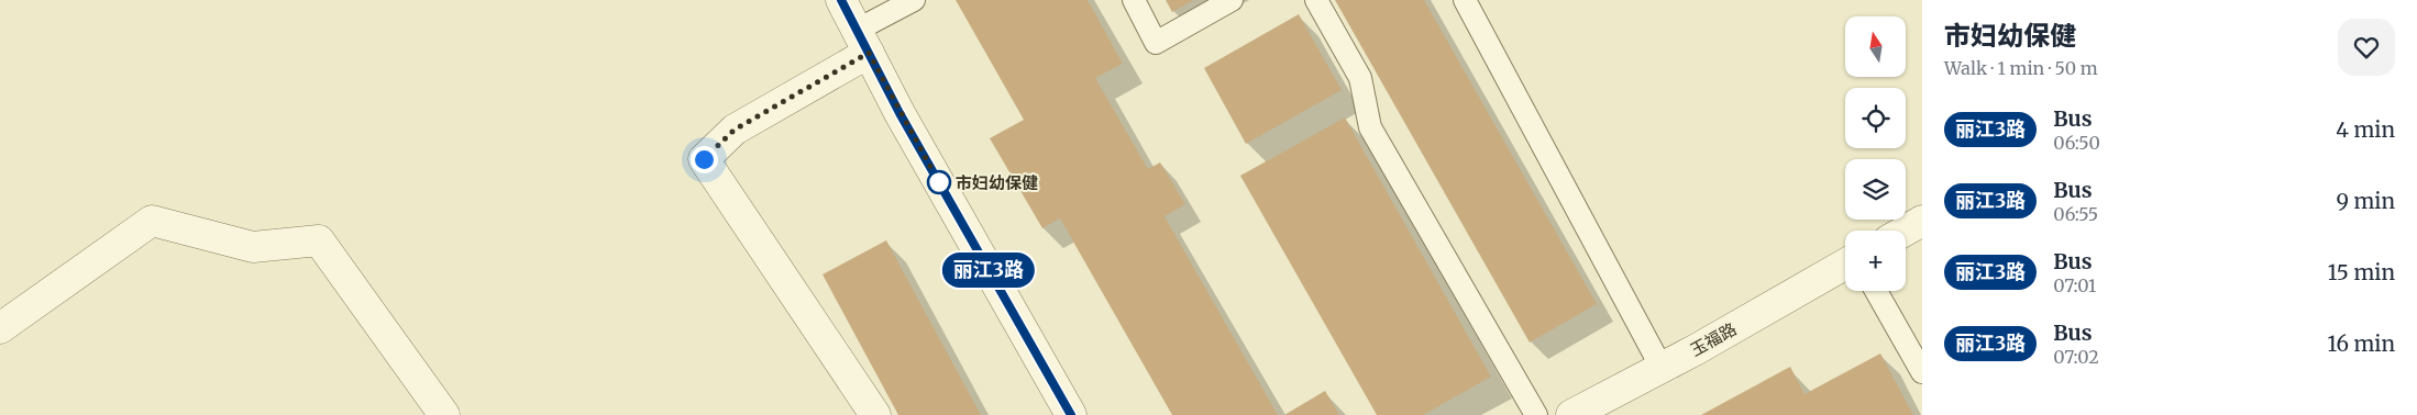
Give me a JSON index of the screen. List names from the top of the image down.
{
  "streets": {
    "street": ["玉福路"]
  },
  "places": ["市妇幼保健"],
  "lines": ["bus line 丽江3路"],
  "north": "top",
  "page": {
    "on_map": "丽江3路",
    "heading": ["市妇幼保健", "Walk · 1 min · 50 m"],
    "map_buttons": "+",
    "list": [
      {
        "mark": "丽江3路",
        "name": "Bus",
        "note": "06:50",
        "value": "4 min"
      },
      {
        "mark": "丽江3路",
        "name": "Bus",
        "note": "06:55",
        "value": "9 min"
      },
      {
        "mark": "丽江3路",
        "name": "Bus",
        "note": "07:01",
        "value": "15 min"
      },
      {
        "mark": "丽江3路",
        "name": "Bus",
        "note": "07:02",
        "value": "16 min"
      }
    ]
  }
}
